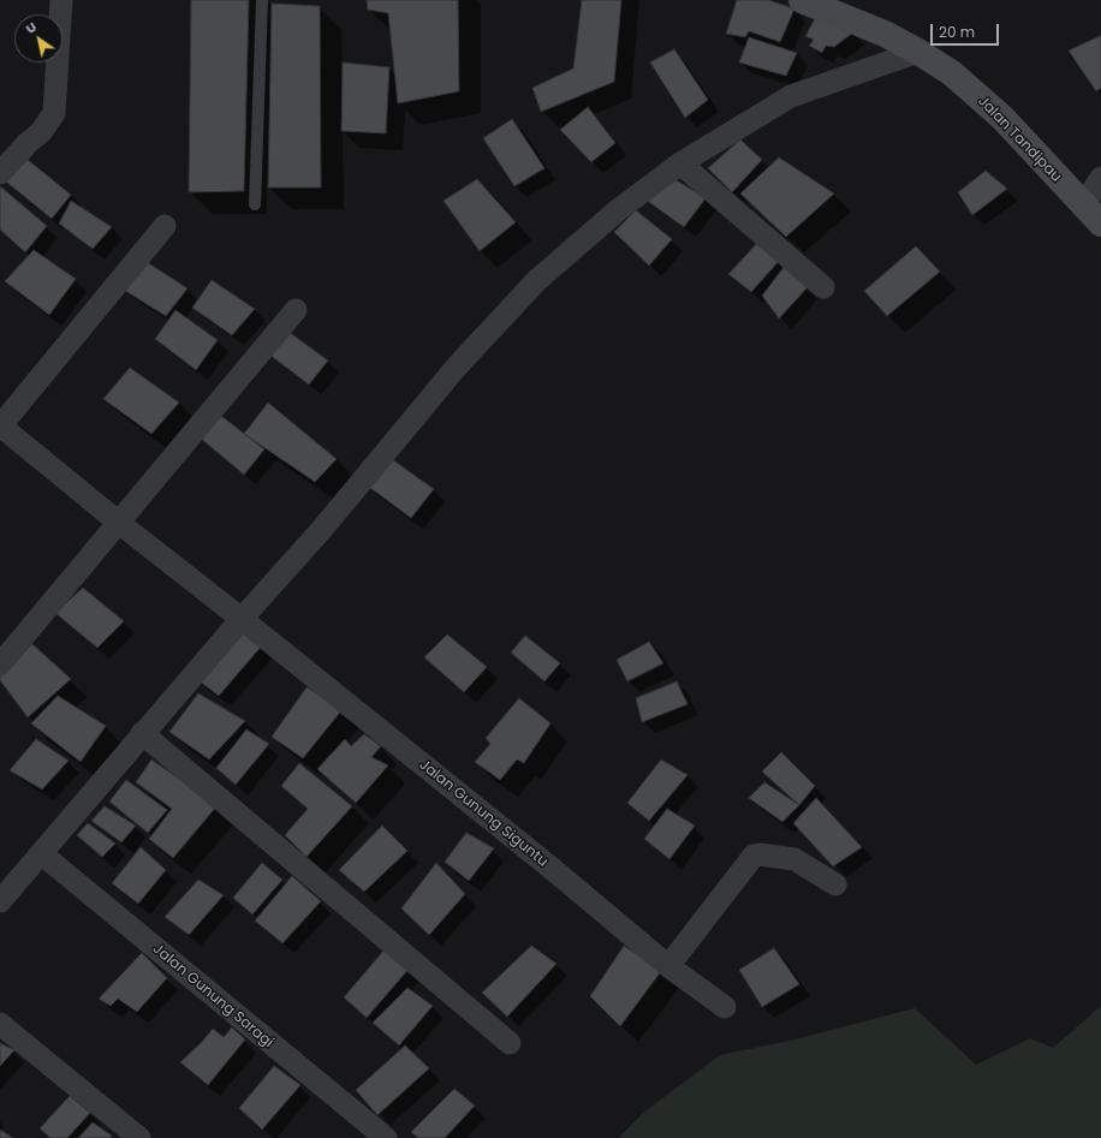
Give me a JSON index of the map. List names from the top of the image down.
{
  "streets": {
    "street": ["Jalan Tandipau", "Jalan Gunung Siguntu", "Jalan Gunung Saragi"]
  },
  "scale_bar": "20 m",
  "north": "top left"
}
